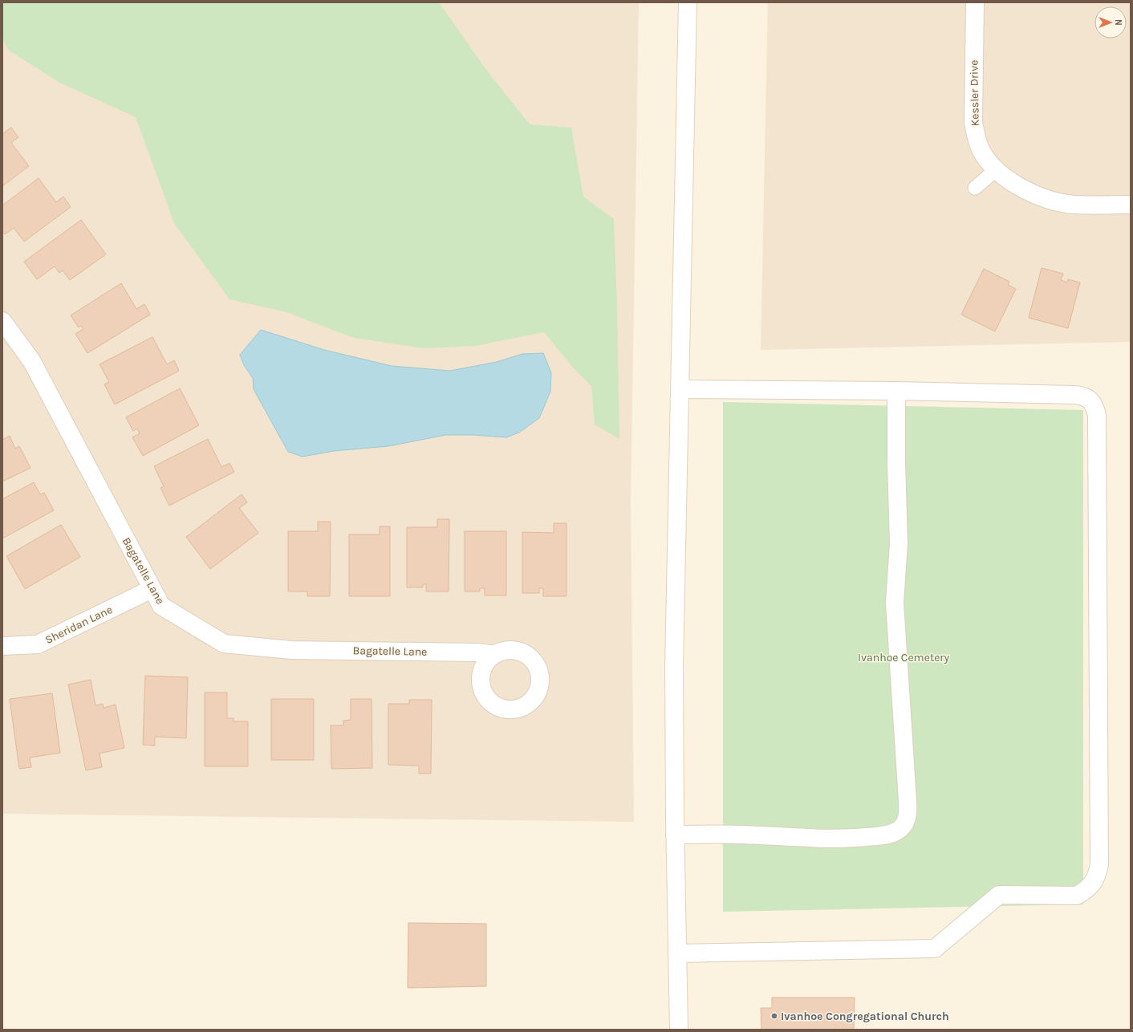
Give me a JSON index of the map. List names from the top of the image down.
{
  "streets": {
    "street": ["Kessler Drive", "Bagatelle Lane", "Sheridan Lane"]
  },
  "crossings": [
    ["Bagatelle Lane", "Sheridan Lane"]
  ],
  "parks": ["Ivanhoe Cemetery"],
  "places": ["Ivanhoe Congregational Church"],
  "north": "right"
}
